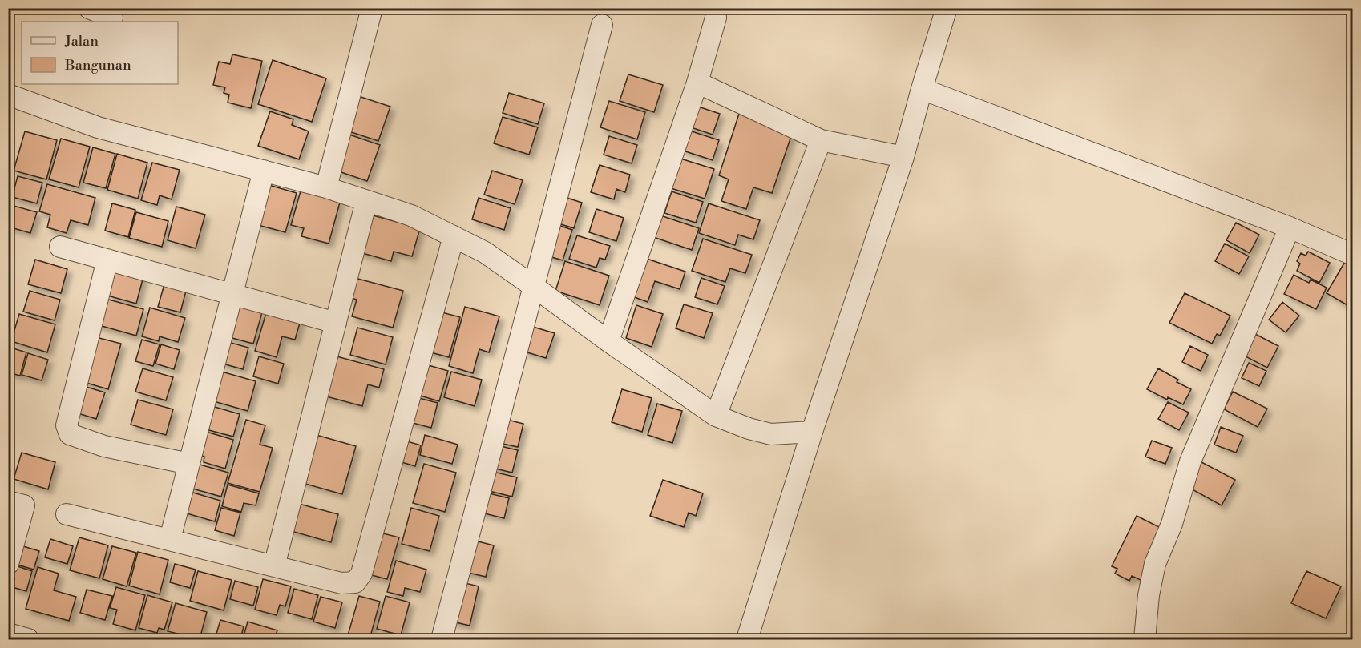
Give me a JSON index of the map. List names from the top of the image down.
{
  "legend": ["Jalan", "Bangunan"]
}
